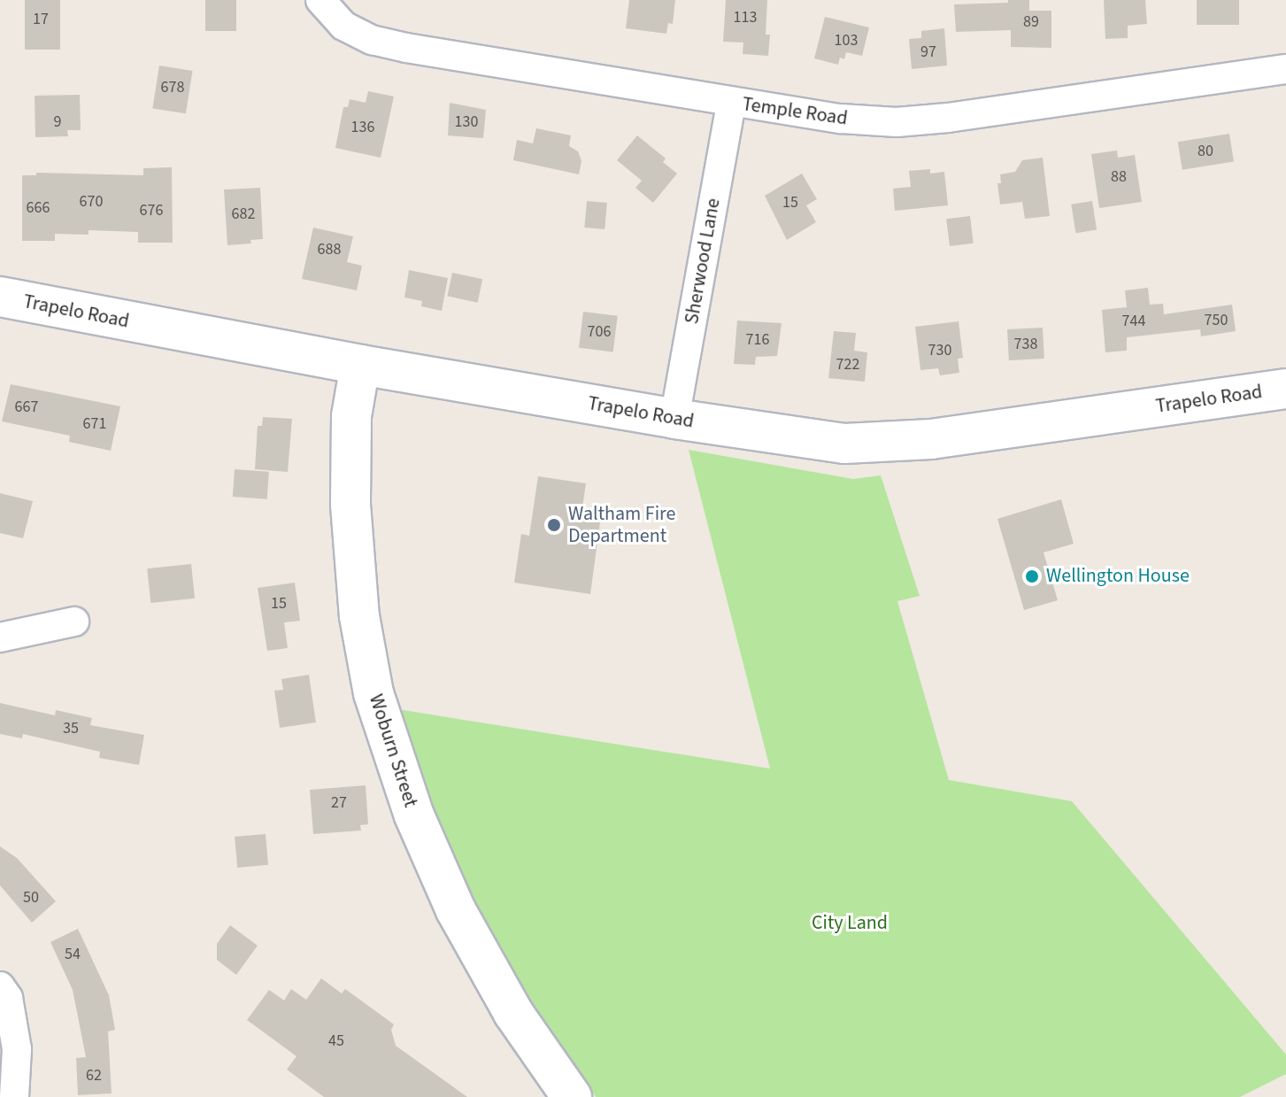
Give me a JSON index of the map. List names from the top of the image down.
{
  "streets": {
    "main road": ["Trapelo Road", "Woburn Street"],
    "street": ["Temple Road", "Sherwood Lane"]
  },
  "crossings": [
    ["Temple Road", "Sherwood Lane"],
    ["Sherwood Lane", "Trapelo Road"],
    ["Trapelo Road", "Woburn Street"]
  ],
  "parks": ["City Land"],
  "places": ["Waltham Fire Department", "Wellington House"],
  "house_numbers": [
    "113",
    "17",
    "89",
    "103",
    "97",
    "678",
    "9",
    "130",
    "136",
    "80",
    "88",
    "670",
    "15",
    "666",
    "676",
    "682",
    "688",
    "750",
    "744",
    "706",
    "716",
    "738",
    "730",
    "722",
    "667",
    "671",
    "15",
    "35",
    "27",
    "50",
    "54",
    "45",
    "62"
  ]
}
